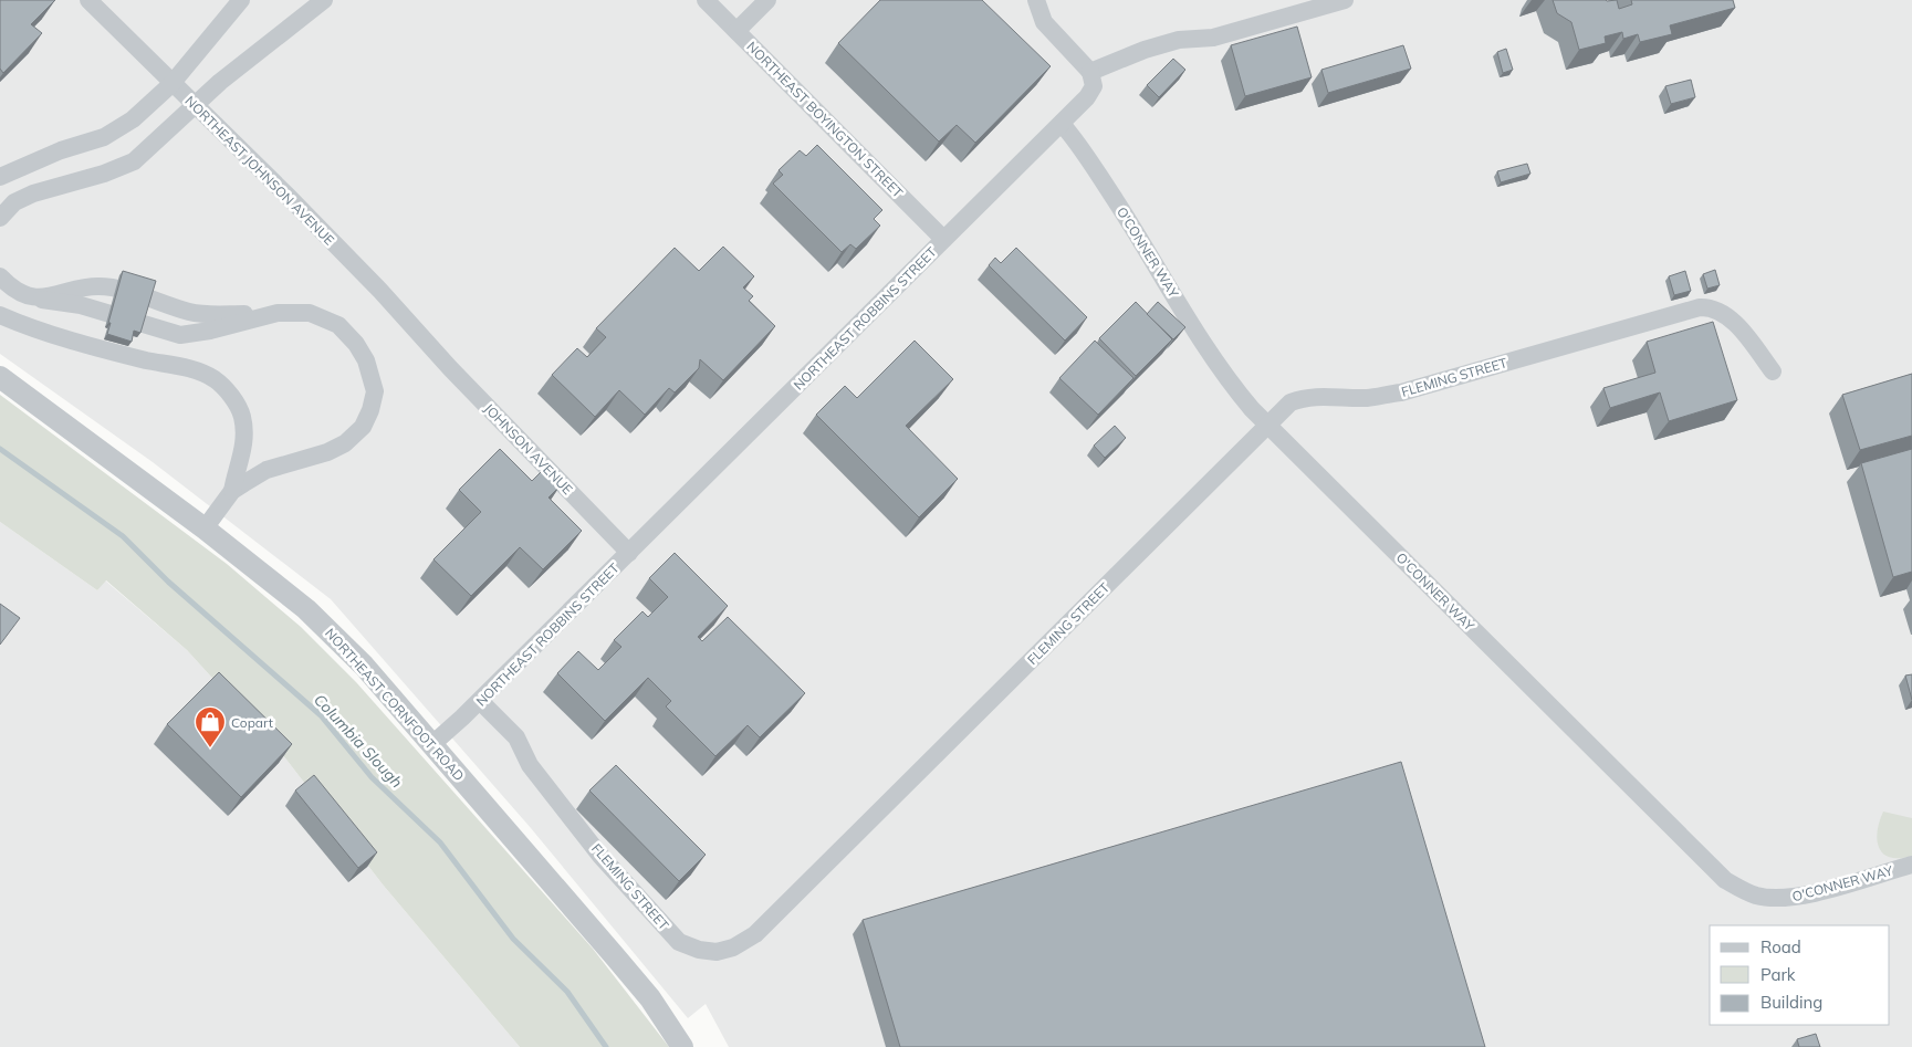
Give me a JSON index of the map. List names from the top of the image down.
{
  "streets": {
    "street": [
      "NORTHEAST BOYINGTON STREET",
      "NORTHEAST JOHNSON AVENUE",
      "O'CONNER WAY",
      "NORTHEAST ROBBINS STREET",
      "FLEMING STREET",
      "JOHNSON AVENUE",
      "NORTHEAST CORNFOOT ROAD"
    ]
  },
  "crossings": [
    ["NORTHEAST BOYINGTON STREET", "NORTHEAST ROBBINS STREET"],
    ["NORTHEAST JOHNSON AVENUE", "JOHNSON AVENUE"],
    ["O'CONNER WAY", "NORTHEAST ROBBINS STREET"],
    ["O'CONNER WAY", "FLEMING STREET"],
    ["NORTHEAST ROBBINS STREET", "FLEMING STREET"],
    ["NORTHEAST ROBBINS STREET", "JOHNSON AVENUE"],
    ["NORTHEAST ROBBINS STREET", "NORTHEAST CORNFOOT ROAD"]
  ],
  "water": ["Columbia Slough"],
  "places": {
    "shop": ["Copart"]
  },
  "legend": ["Road", "Park", "Building"]
}
